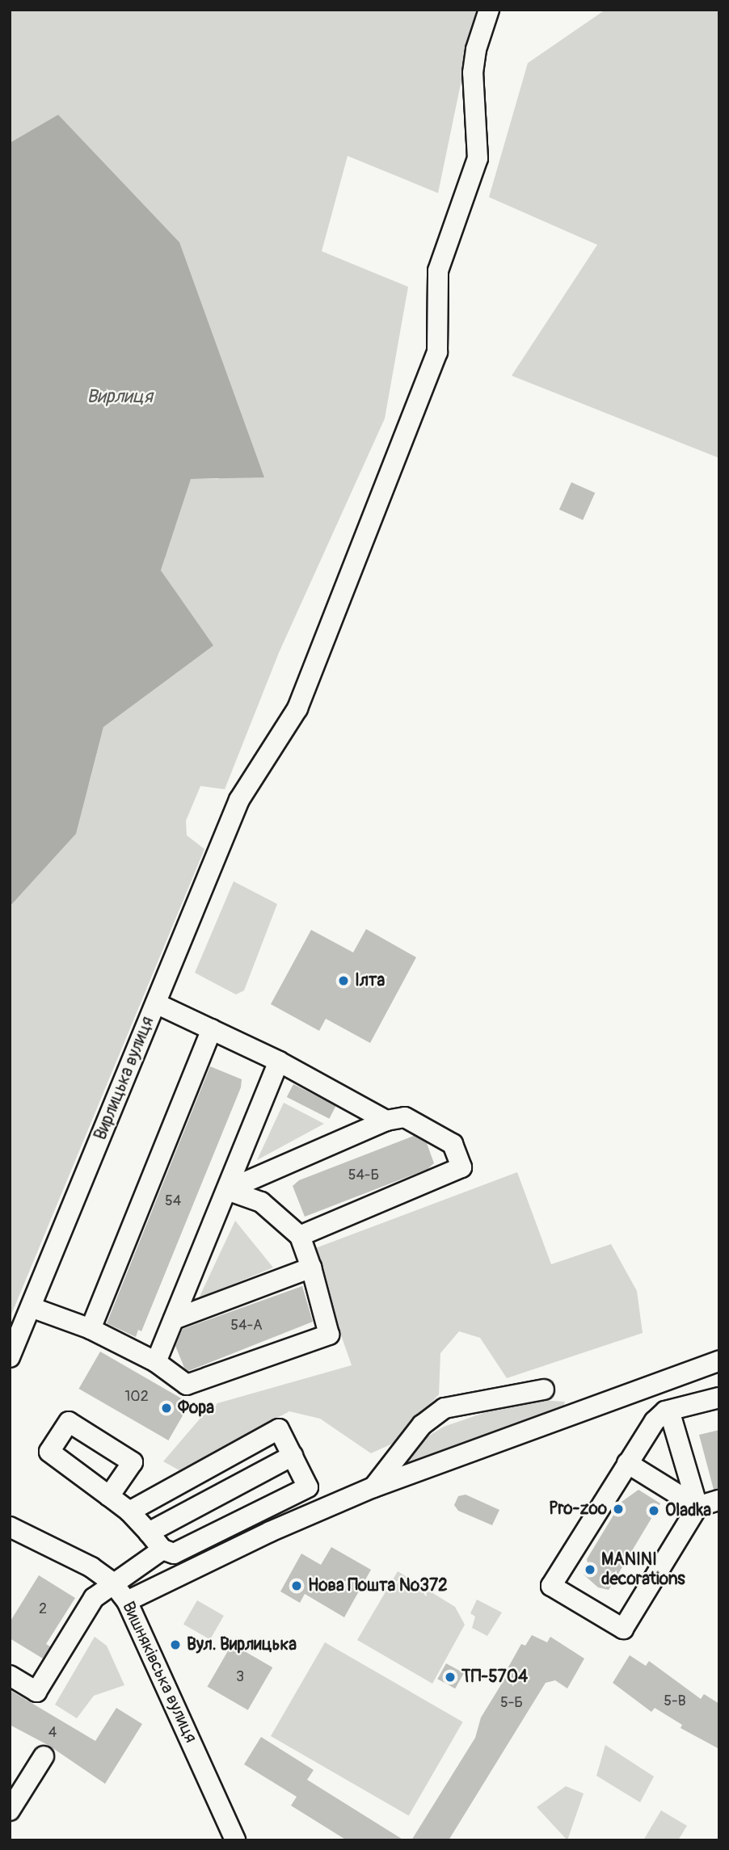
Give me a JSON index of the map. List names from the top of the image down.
{
  "streets": {
    "street": ["Вирлицька вулиця", "Вишняківська вулиця"]
  },
  "water": ["Вирлиця"],
  "places": [
    "Ілта",
    "Фора",
    "Pro-zoo",
    "Oladka",
    "MANINI decorations",
    "Нова Пошта №372",
    "Вул. Вирлицька",
    "ТП-5704"
  ],
  "house_numbers": [
    "54-Б",
    "54",
    "54-А",
    "102",
    "2",
    "3",
    "5-В",
    "5-Б",
    "4"
  ]
}
